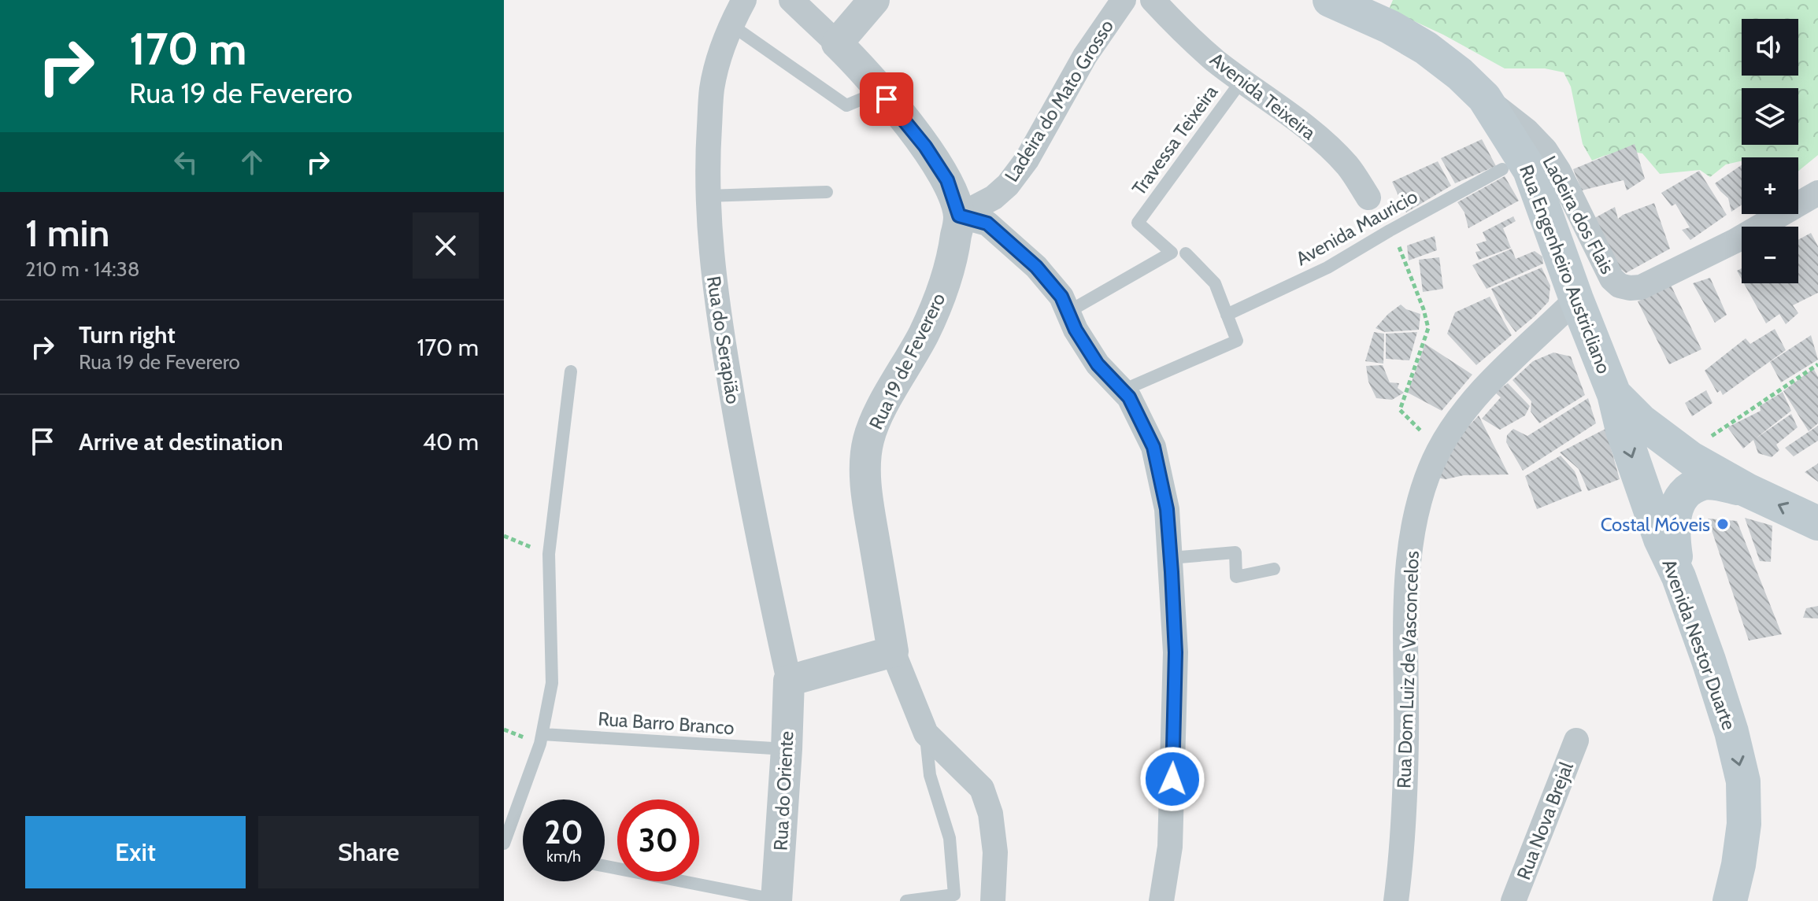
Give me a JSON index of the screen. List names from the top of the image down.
{
  "streets": {
    "main road": ["Rua Engenheiro Austricliano", "Avenida Nestor Duarte"],
    "street": [
      "Avenida Teixeira",
      "Ladeira do Mato Grosso",
      "Ladeira dos Flais",
      "Rua do Serapião",
      "Rua 19 de Feverero",
      "Rua Dom Luiz de Vasconcelos",
      "Rua do Oriente",
      "Rua Nova Brejal"
    ],
    "lane": ["Travessa Teixeira", "Avenida Mauricio", "Rua Barro Branco"]
  },
  "crossings": [
    ["Avenida Teixeira", "Travessa Teixeira"],
    ["Ladeira do Mato Grosso", "Rua 19 de Feverero"],
    ["Ladeira dos Flais", "Rua Engenheiro Austricliano"],
    ["Rua Engenheiro Austricliano", "Avenida Nestor Duarte"],
    ["Rua Engenheiro Austricliano", "Rua Dom Luiz de Vasconcelos"],
    ["Rua do Serapião", "Rua do Oriente"],
    ["Rua Barro Branco", "Rua do Oriente"]
  ],
  "one_way": ["Avenida Nestor Duarte"],
  "places": ["Costal Móveis"],
  "page": {
    "turn": ["170 m", "Rua 19 de Feverero"],
    "map_buttons": ["+", "−"],
    "heading": ["1 min", "210 m · 14:38"],
    "list": [
      {
        "name": "Turn right",
        "note": "Rua 19 de Feverero",
        "value": "170 m"
      },
      {
        "name": "Arrive at destination",
        "value": "40 m"
      }
    ],
    "speed": "20 km/h",
    "limit": "30",
    "buttons": ["Exit", "Share"]
  }
}
